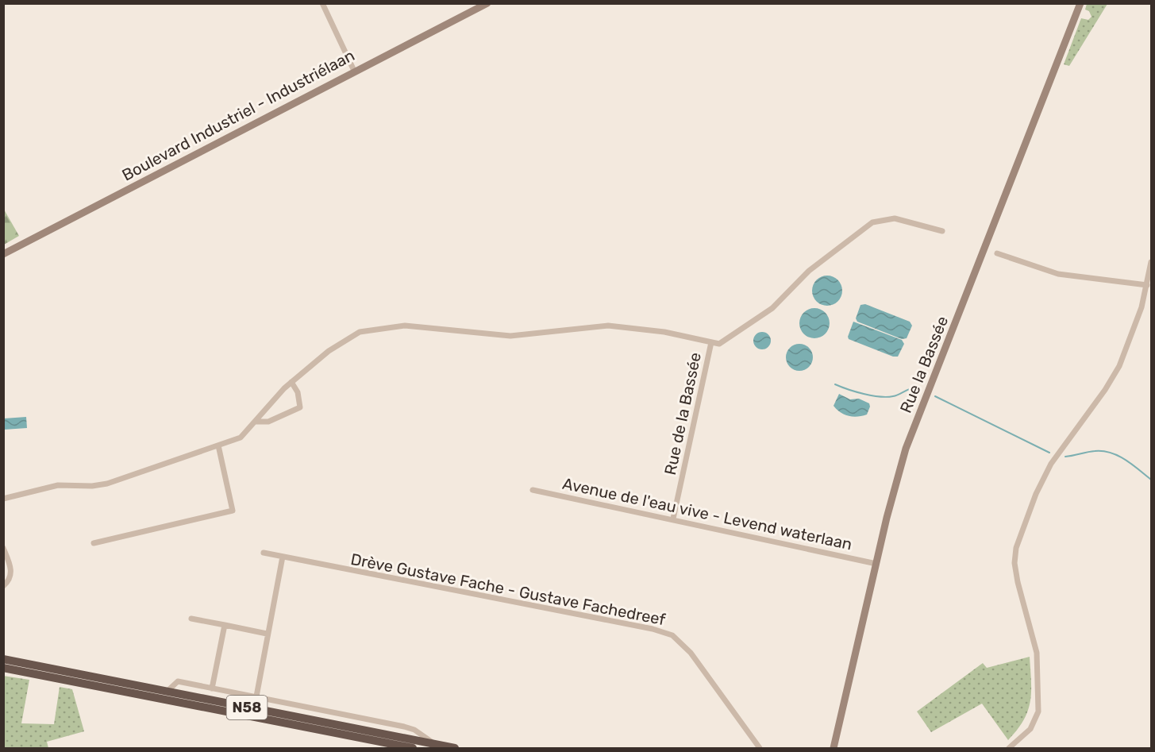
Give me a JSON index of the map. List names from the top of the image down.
{
  "streets": {
    "highway": ["N58"],
    "main road": ["Boulevard Industriel - Industriélaan", "Rue la Bassée"],
    "street": ["Rue de la Bassée", "Avenue de l'eau vive - Levend waterlaan", "Drève Gustave Fache - Gustave Fachedreef"]
  },
  "crossings": [
    ["Rue la Bassée", "Avenue de l'eau vive - Levend waterlaan"],
    ["Rue de la Bassée", "Avenue de l'eau vive - Levend waterlaan"]
  ]
}
